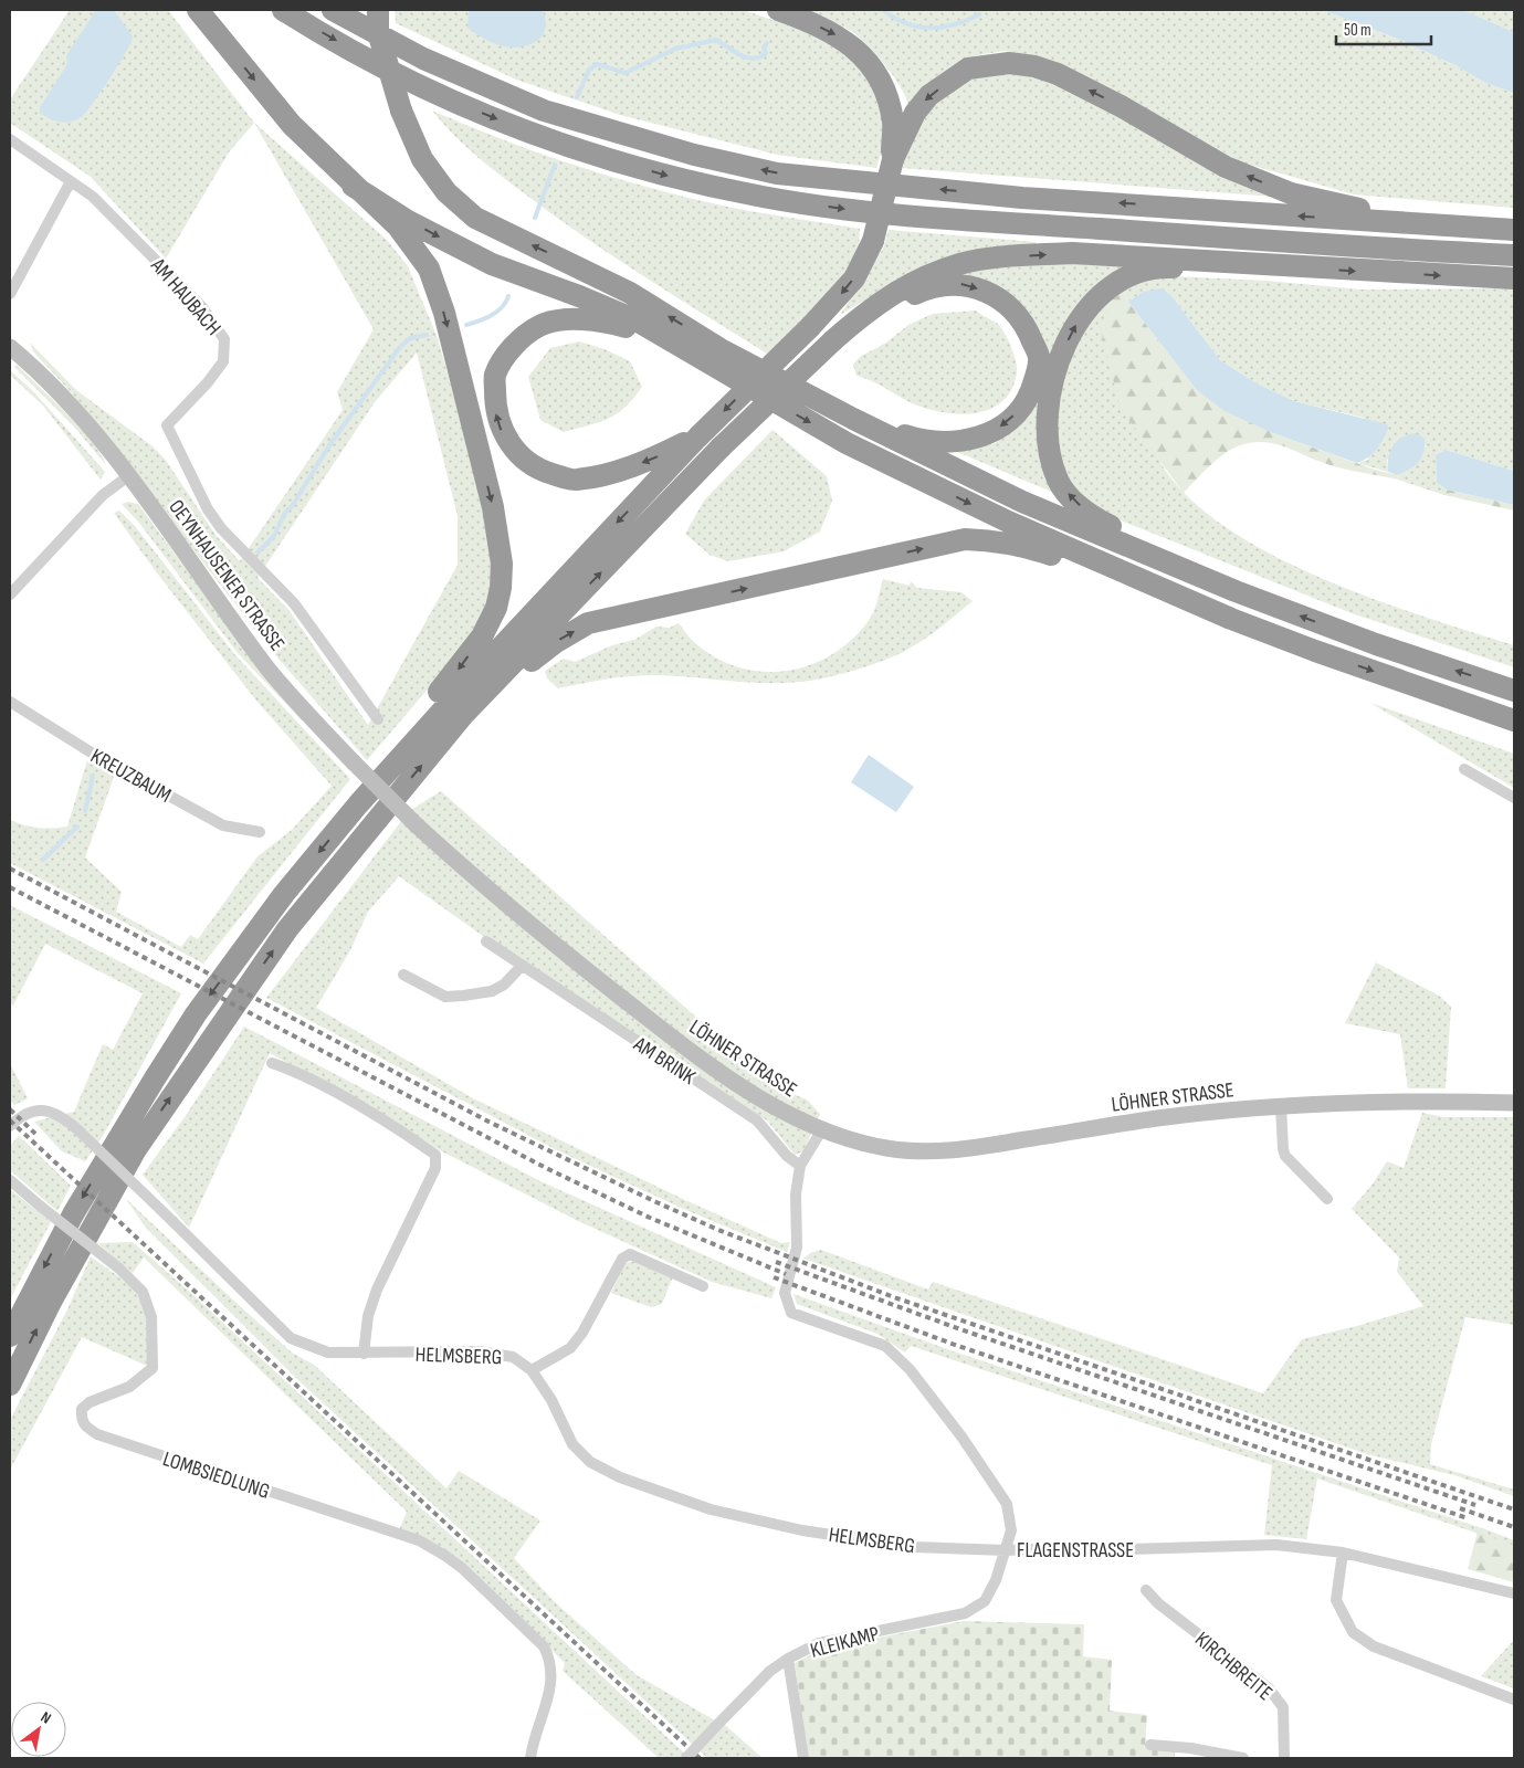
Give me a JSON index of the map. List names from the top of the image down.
{
  "streets": {
    "main road": ["OEYNHAUSENER STRASSE", "LÖHNER STRASSE"],
    "street": [
      "AM HAUBACH",
      "KREUZBAUM",
      "AM BRINK",
      "HELMSBERG",
      "LOMBSIEDLUNG",
      "FLAGENSTRASSE",
      "KLEIKAMP",
      "KIRCHBREITE"
    ]
  },
  "crossings": [
    ["OEYNHAUSENER STRASSE", "LÖHNER STRASSE"],
    ["LÖHNER STRASSE", "FLAGENSTRASSE"],
    ["AM BRINK", "FLAGENSTRASSE"],
    ["HELMSBERG", "FLAGENSTRASSE"],
    ["HELMSBERG", "KLEIKAMP"],
    ["FLAGENSTRASSE", "KLEIKAMP"]
  ],
  "scale_bar": "50 m",
  "north": "top right"
}
